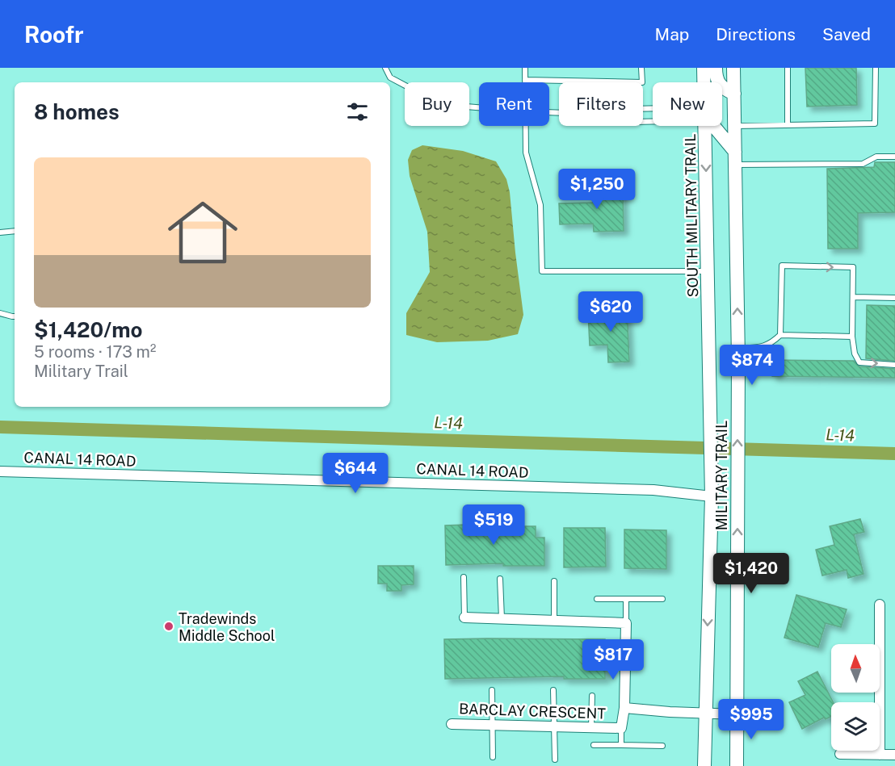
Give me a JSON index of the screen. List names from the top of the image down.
{
  "streets": {
    "main road": ["SOUTH MILITARY TRAIL", "MILITARY TRAIL"],
    "street": ["CANAL 14 ROAD", "BARCLAY CRESCENT"]
  },
  "crossings": [
    ["SOUTH MILITARY TRAIL", "MILITARY TRAIL"],
    ["CANAL 14 ROAD", "MILITARY TRAIL"],
    ["MILITARY TRAIL", "BARCLAY CRESCENT"]
  ],
  "water": ["L-14"],
  "places": ["Tradewinds Middle School"],
  "north": "top",
  "page": {
    "header": "Roofr",
    "nav": ["Map", "Directions", "Saved"],
    "chip": [
      "Buy",
      "Rent",
      "Filters",
      "New"
    ],
    "heading": "8 homes",
    "list": [
      {
        "name": "$1,420/mo",
        "note": "5 rooms · 173 m² · Military Trail"
      }
    ],
    "price": [
      "$1,250",
      "$620",
      "$874",
      "$644",
      "$519",
      "$1,420",
      "$817",
      "$995"
    ]
  }
}
